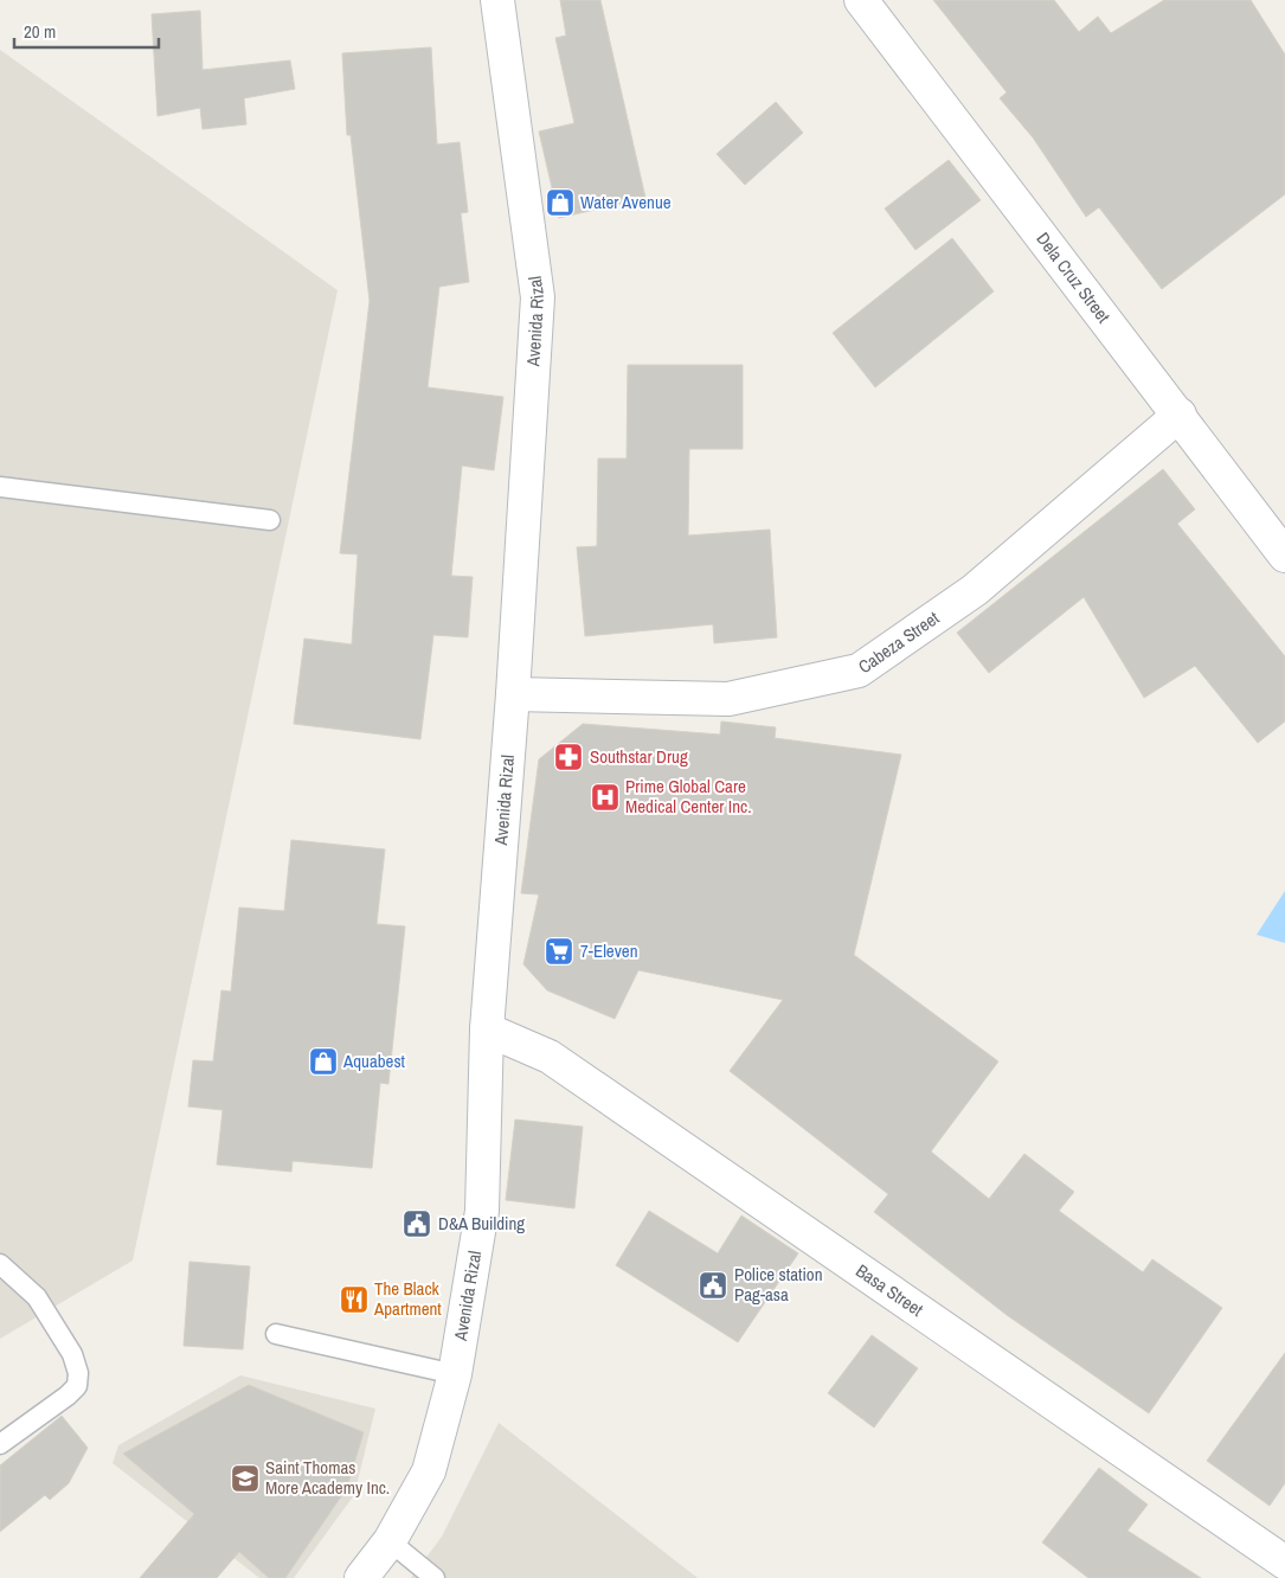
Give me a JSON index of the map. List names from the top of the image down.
{
  "streets": {
    "street": [
      "Dela Cruz Street",
      "Avenida Rizal",
      "Cabeza Street",
      "Basa Street"
    ]
  },
  "crossings": [
    ["Dela Cruz Street", "Cabeza Street"],
    ["Avenida Rizal", "Cabeza Street"],
    ["Avenida Rizal", "Basa Street"]
  ],
  "places": {
    "shop": ["Water Avenue", "Aquabest"],
    "pharmacy": ["Southstar Drug"],
    "hospital": ["Prime Global Care Medical Center Inc."],
    "supermarket": ["7-Eleven"],
    "public building": ["D&A Building", "Police station Pag-asa"],
    "restaurant": ["The Black Apartment"],
    "school or university": ["Saint Thomas More Academy Inc."]
  },
  "scale_bar": "20 m"
}
